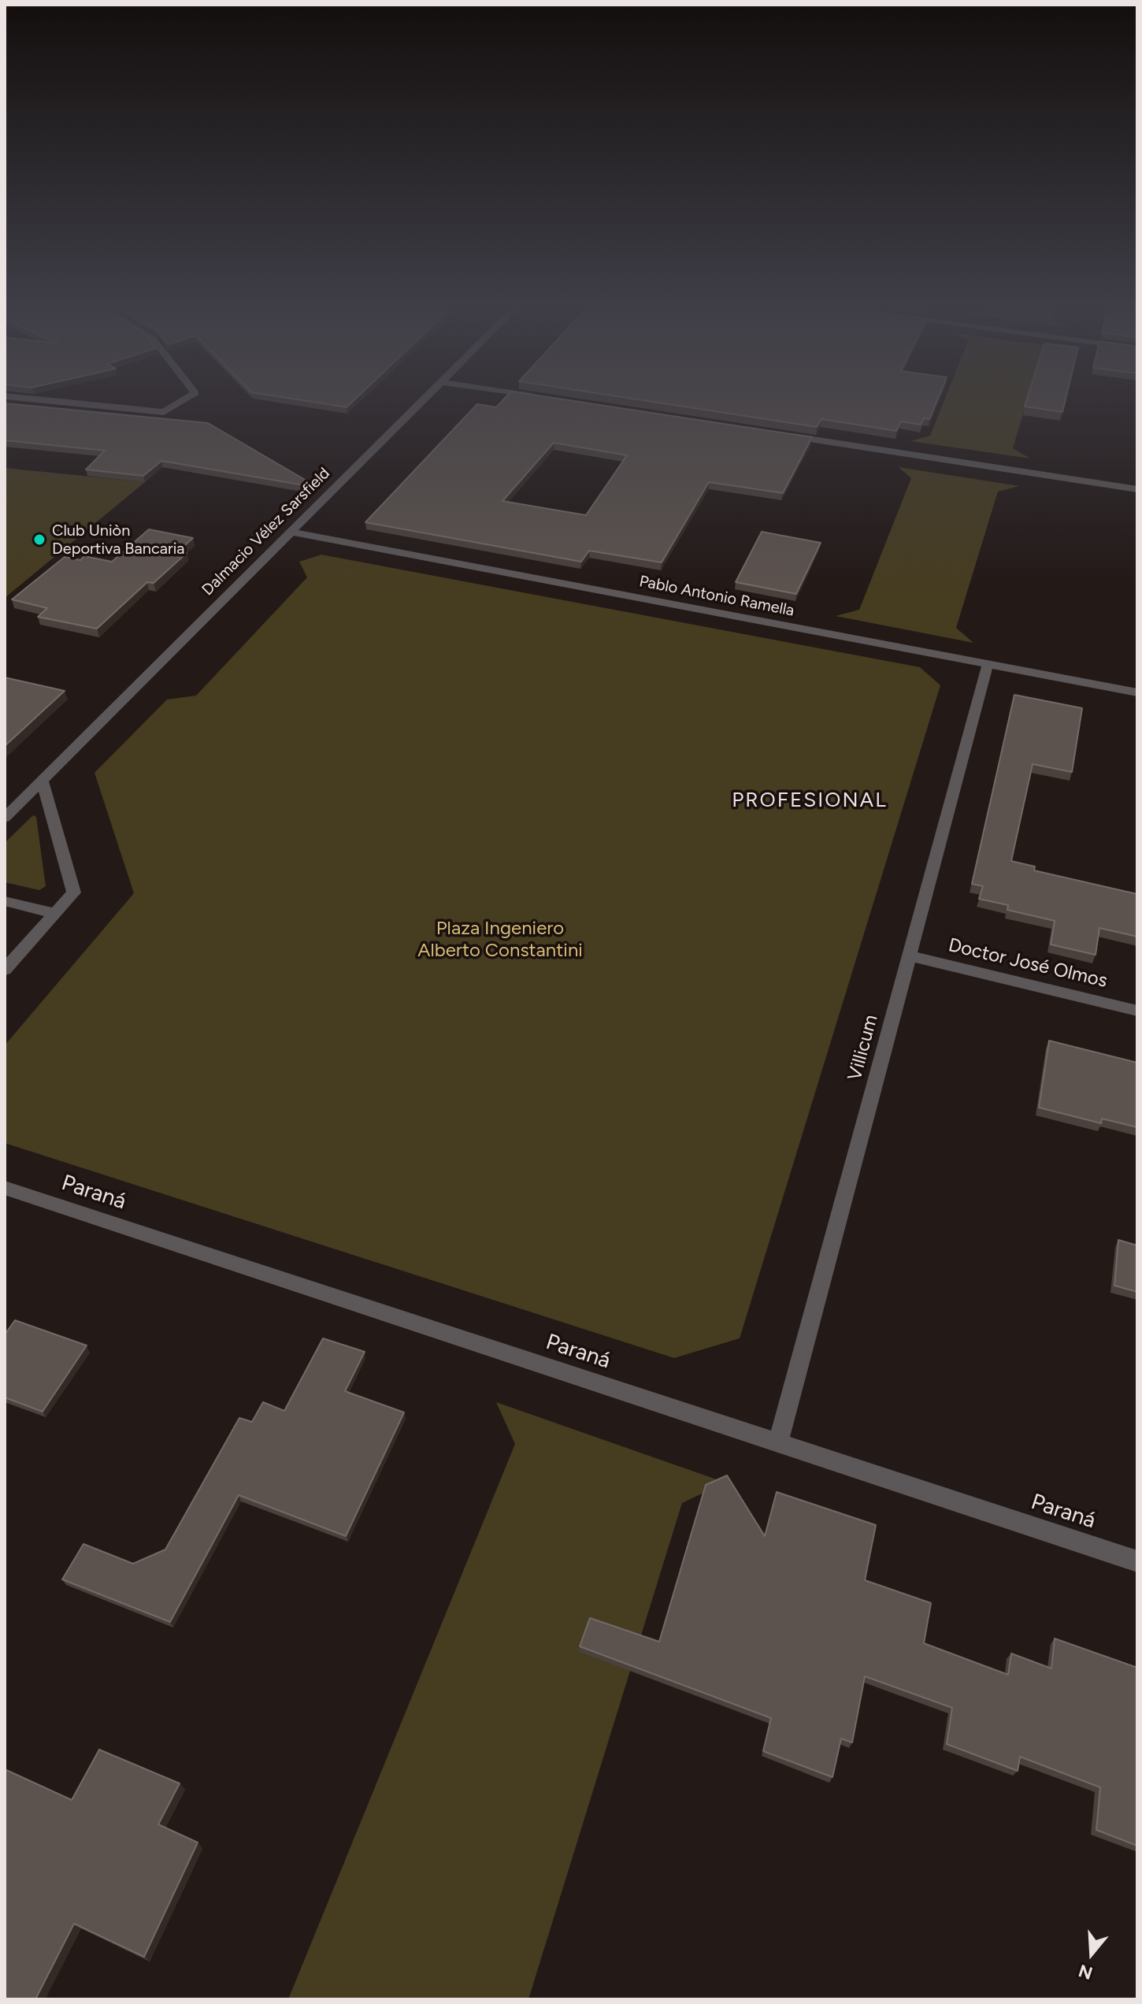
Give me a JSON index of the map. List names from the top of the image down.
{
  "streets": {
    "street": [
      "Dalmacio Vélez Sarsfield",
      "Pablo Antonio Ramella",
      "Doctor José Olmos",
      "Villicum",
      "Paraná"
    ]
  },
  "crossings": [
    ["Dalmacio Vélez Sarsfield", "Pablo Antonio Ramella"],
    ["Pablo Antonio Ramella", "Villicum"],
    ["Doctor José Olmos", "Villicum"],
    ["Villicum", "Paraná"]
  ],
  "districts": ["PROFESIONAL"],
  "parks": ["Plaza Ingeniero Alberto Constantini"],
  "places": ["Club Uniòn Deportiva Bancaria"],
  "north": "bottom"
}
